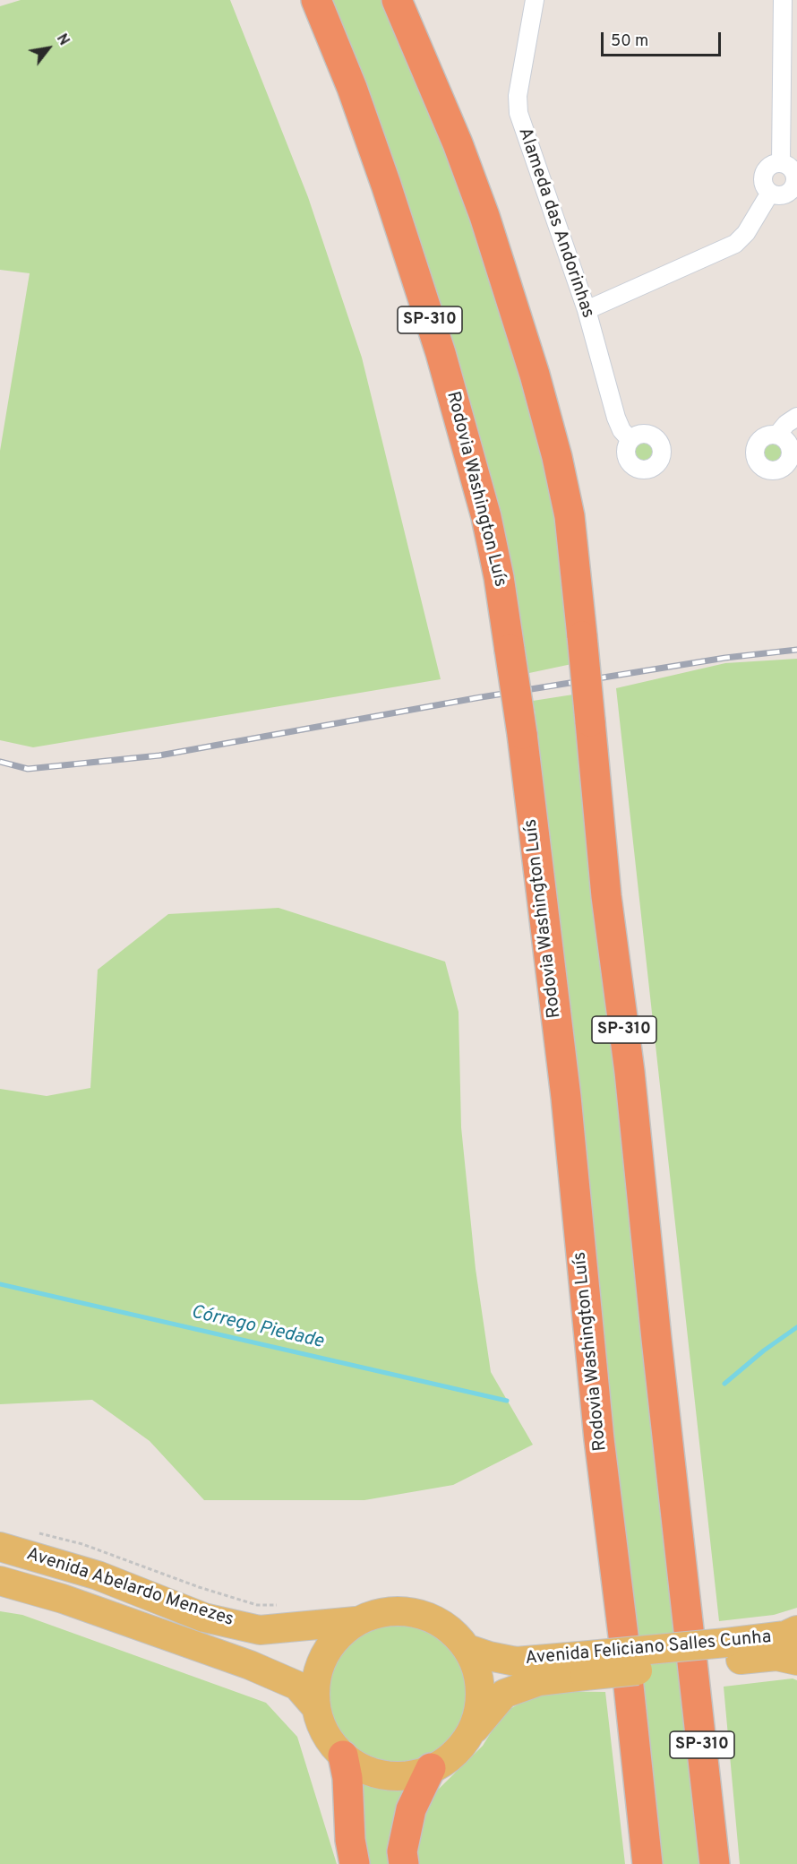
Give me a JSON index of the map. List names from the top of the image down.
{
  "streets": {
    "highway": ["SP-310", "Rodovia Washington Luís"],
    "main road": ["Avenida Abelardo Menezes", "Avenida Feliciano Salles Cunha"],
    "street": ["Alameda das Andorinhas"]
  },
  "crossings": [
    ["Avenida Abelardo Menezes", "Avenida Feliciano Salles Cunha"]
  ],
  "water": ["Córrego Piedade"],
  "scale_bar": "50 m",
  "north": "top right"
}
